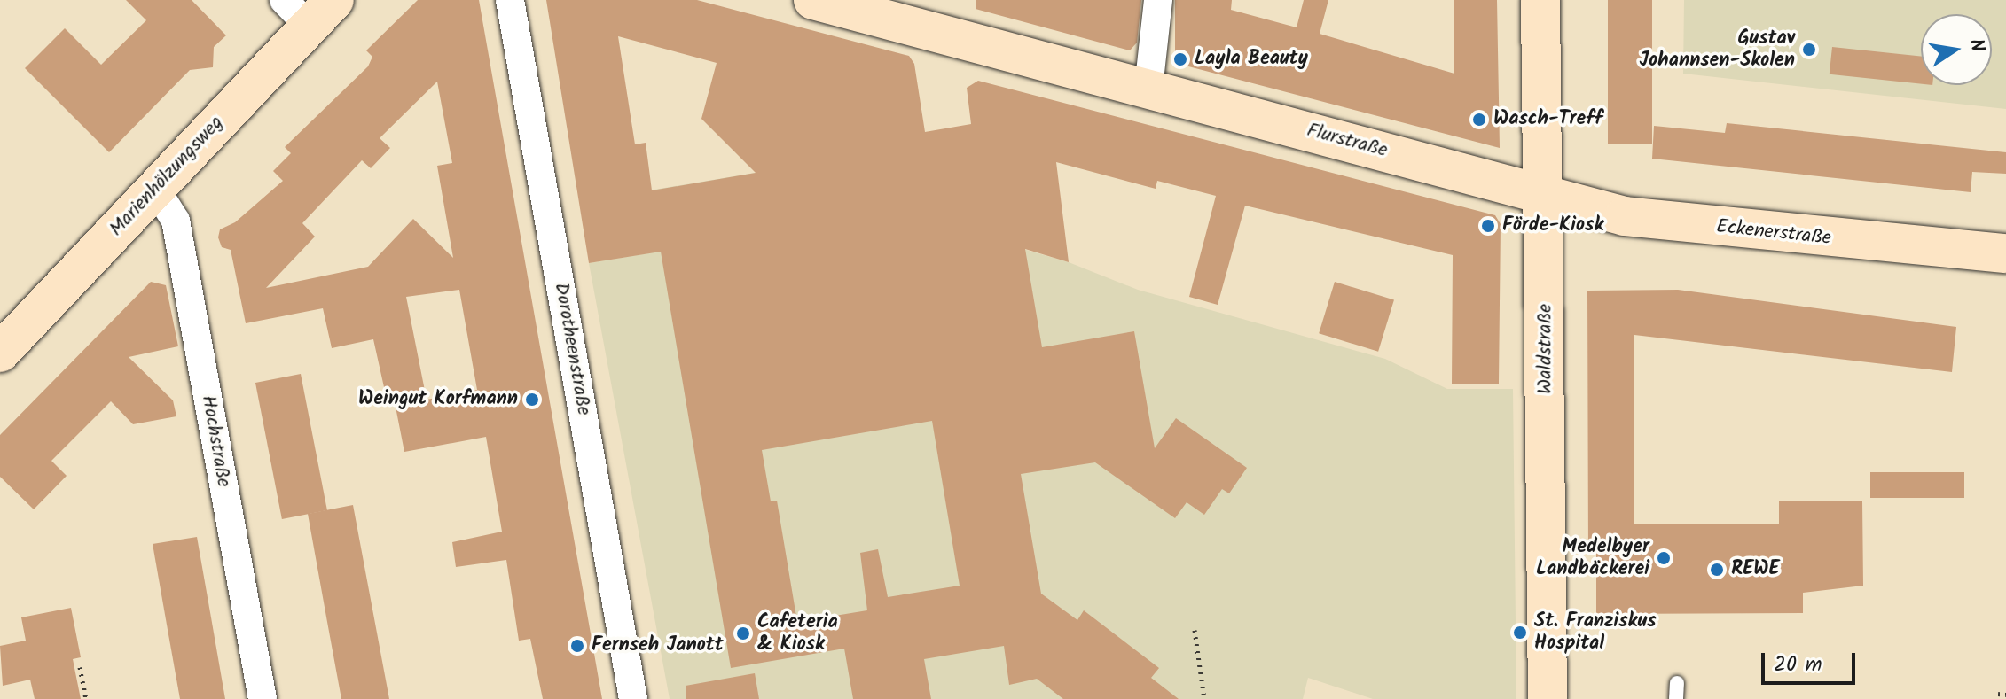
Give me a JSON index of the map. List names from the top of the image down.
{
  "streets": {
    "street": [
      "Flurstraße",
      "Marienhölzungsweg",
      "Eckenerstraße",
      "Dorotheenstraße",
      "Waldstraße",
      "Hochstraße"
    ]
  },
  "crossings": [
    ["Flurstraße", "Eckenerstraße"],
    ["Flurstraße", "Waldstraße"],
    ["Marienhölzungsweg", "Hochstraße"],
    ["Eckenerstraße", "Waldstraße"]
  ],
  "places": [
    "Gustav Johannsen-Skolen",
    "Layla Beauty",
    "Wasch-Treff",
    "Förde-Kiosk",
    "Weingut Korfmann",
    "Medelbyer Landbäckerei",
    "REWE",
    "St. Franziskus Hospital",
    "Cafeteria & Kiosk",
    "Fernseh Janott"
  ],
  "scale_bar": "20 m",
  "north": "right"
}
